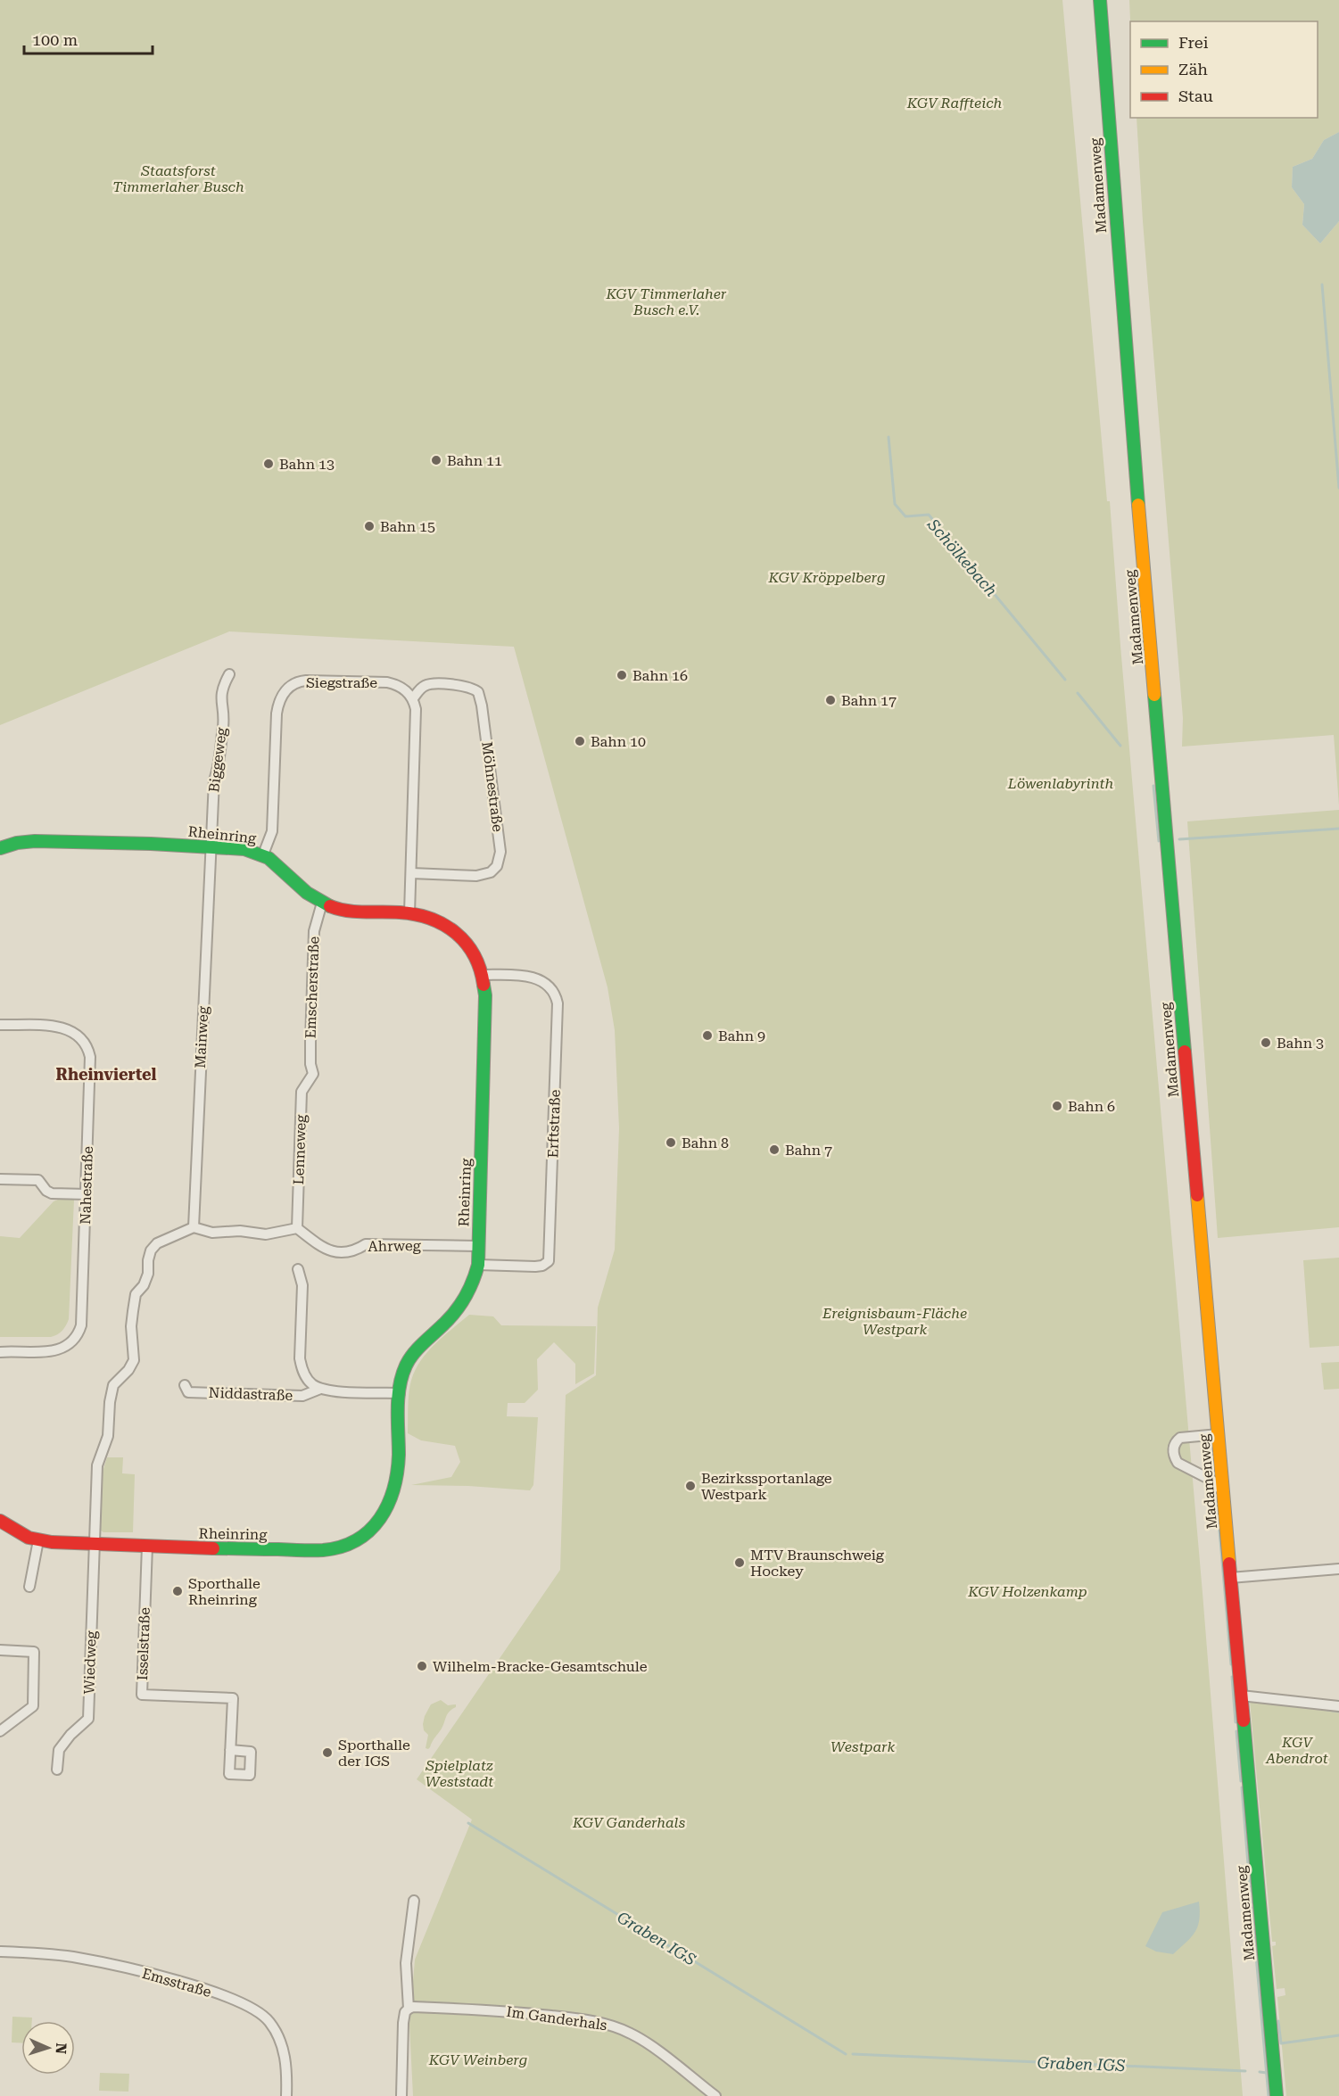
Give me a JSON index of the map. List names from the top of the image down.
{
  "streets": {
    "street": [
      "Madamenweg",
      "Siegstraße",
      "Biggeweg",
      "Möhnestraße",
      "Rheinring",
      "Emscherstraße",
      "Mainweg",
      "Erftstraße",
      "Lenneweg",
      "Nahestraße",
      "Ahrweg",
      "Niddastraße",
      "Isselstraße",
      "Wiedweg",
      "Emsstraße",
      "Im Ganderhals"
    ]
  },
  "crossings": [
    ["Siegstraße", "Möhnestraße"],
    ["Siegstraße", "Rheinring"],
    ["Biggeweg", "Rheinring"],
    ["Biggeweg", "Mainweg"],
    ["Rheinring", "Emscherstraße"],
    ["Rheinring", "Mainweg"],
    ["Rheinring", "Erftstraße"],
    ["Rheinring", "Ahrweg"],
    ["Rheinring", "Niddastraße"],
    ["Rheinring", "Isselstraße"],
    ["Rheinring", "Wiedweg"],
    ["Emscherstraße", "Lenneweg"],
    ["Mainweg", "Wiedweg"],
    ["Lenneweg", "Ahrweg"]
  ],
  "districts": ["Rheinviertel"],
  "water": ["Schölkebach", "Graben IGS"],
  "parks": [
    "KGV Raffteich",
    "Staatsforst Timmerlaher Busch",
    "KGV Timmerlaher Busch e.V.",
    "KGV Kröppelberg",
    "Löwenlabyrinth",
    "Ereignisbaum-Fläche Westpark",
    "KGV Holzenkamp",
    "KGV Abendrot",
    "Westpark",
    "Spielplatz Weststadt",
    "KGV Ganderhals",
    "KGV Weinberg"
  ],
  "places": [
    "Bahn 11",
    "Bahn 13",
    "Bahn 15",
    "Bahn 16",
    "Bahn 17",
    "Bahn 10",
    "Bahn 9",
    "Bahn 3",
    "Bahn 6",
    "Bahn 8",
    "Bahn 7",
    "Bezirkssportanlage Westpark",
    "MTV Braunschweig Hockey",
    "Sporthalle Rheinring",
    "Wilhelm-Bracke-Gesamtschule",
    "Sporthalle der IGS"
  ],
  "legend": ["Frei", "Zäh", "Stau"],
  "scale_bar": "100 m",
  "north": "right"
}
